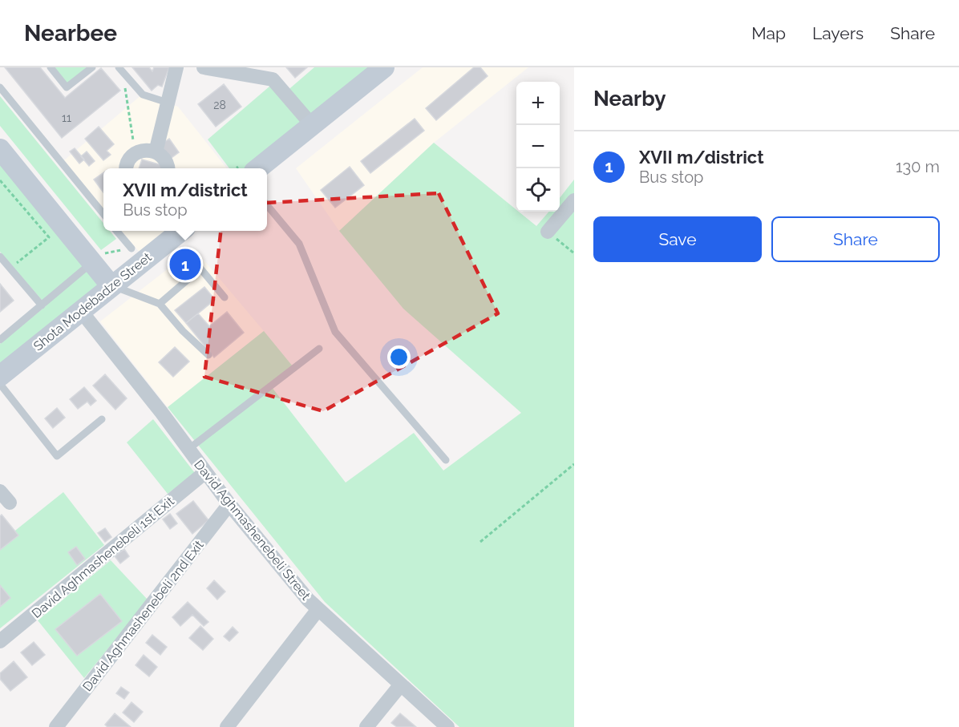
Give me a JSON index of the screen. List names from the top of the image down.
{
  "streets": {
    "main road": ["Shota Modebadze Street"],
    "street": ["David Aghmashenebeli Street", "David Aghmashenebeli 1st Exit", "David Aghmashenebeli 2nd Exit"]
  },
  "crossings": [
    ["Shota Modebadze Street", "David Aghmashenebeli Street"],
    ["David Aghmashenebeli Street", "David Aghmashenebeli 1st Exit"],
    ["David Aghmashenebeli Street", "David Aghmashenebeli 2nd Exit"]
  ],
  "house_numbers": ["28", "11"],
  "page": {
    "header": "Nearbee",
    "nav": ["Map", "Layers", "Share"],
    "heading": "Nearby",
    "map_buttons": ["+", "−"],
    "list": [
      {
        "mark": "1",
        "name": "XVII m/district",
        "note": "Bus stop",
        "value": "130 m"
      }
    ],
    "popup": ["XVII m/district", "Bus stop"],
    "buttons": ["Save", "Share"],
    "pins": "1"
  }
}
